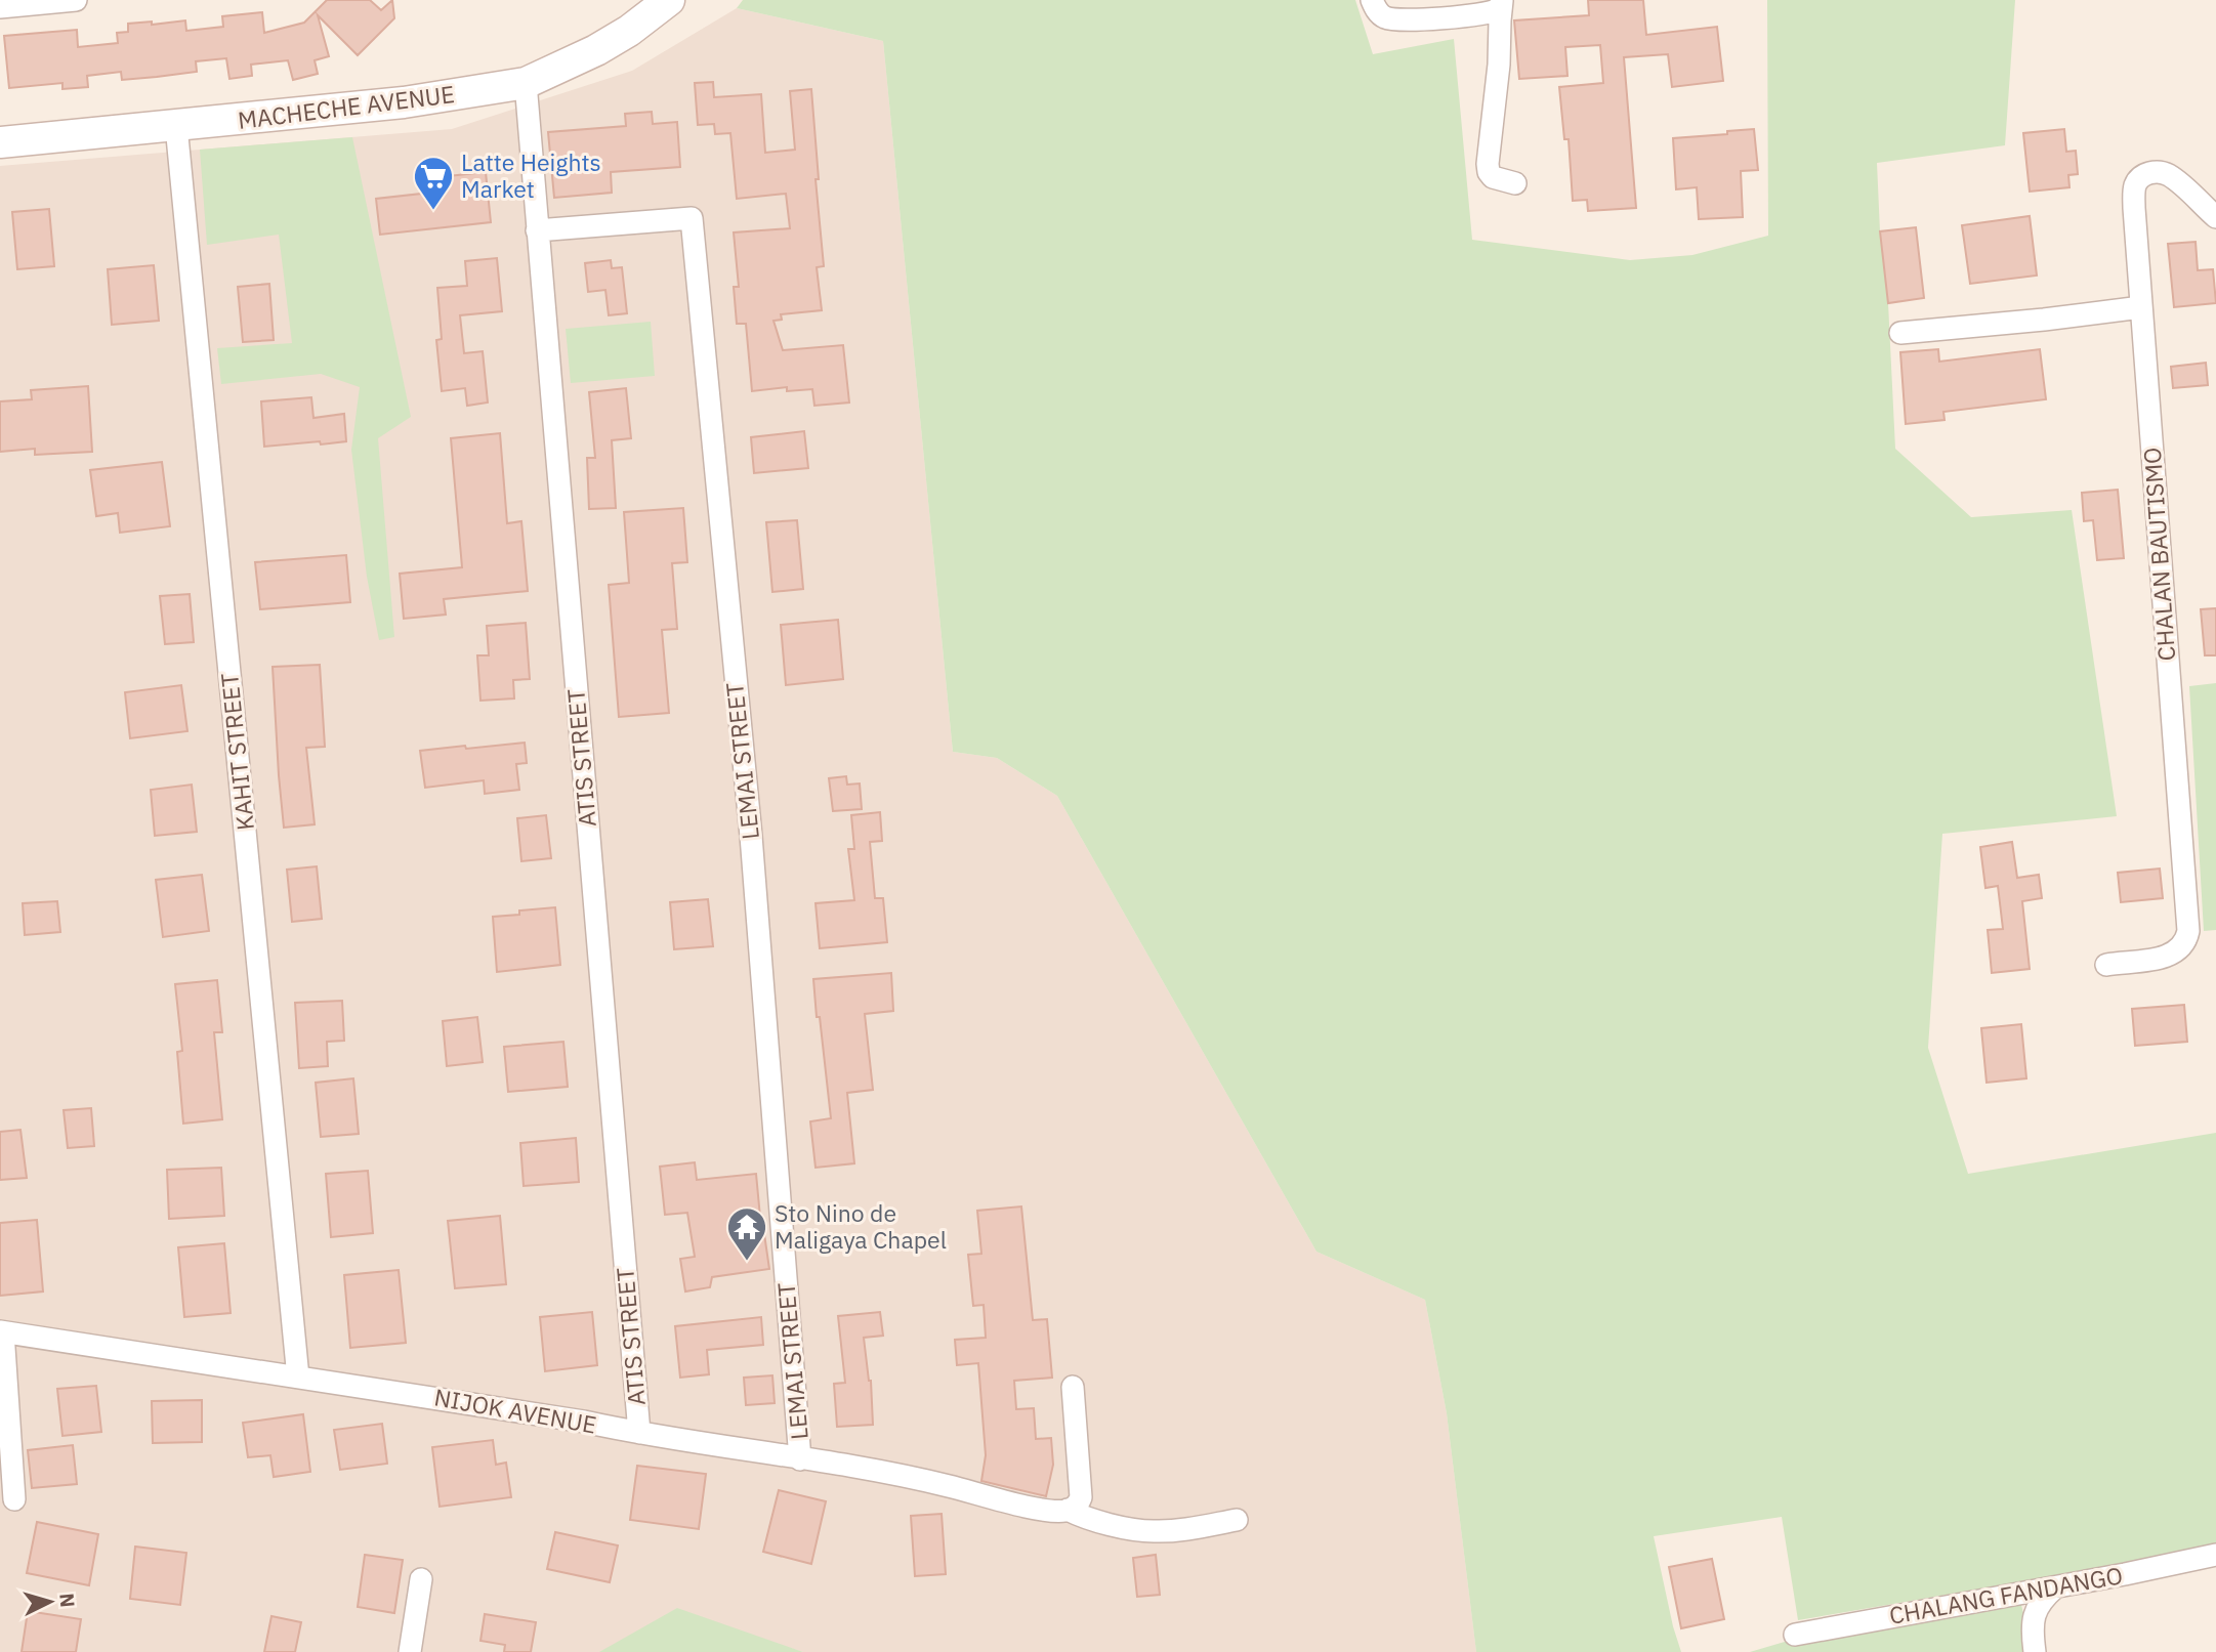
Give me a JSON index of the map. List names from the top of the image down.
{
  "streets": {
    "main road": ["MACHECHE AVENUE"],
    "street": [
      "CHALAN BAUTISMO",
      "KAHIT STREET",
      "ATIS STREET",
      "LEMAI STREET",
      "NIJOK AVENUE",
      "CHALANG FANDANGO"
    ]
  },
  "crossings": [
    ["MACHECHE AVENUE", "KAHIT STREET"],
    ["MACHECHE AVENUE", "ATIS STREET"],
    ["KAHIT STREET", "NIJOK AVENUE"],
    ["ATIS STREET", "LEMAI STREET"],
    ["ATIS STREET", "NIJOK AVENUE"],
    ["LEMAI STREET", "NIJOK AVENUE"]
  ],
  "places": {
    "supermarket": ["Latte Heights Market"],
    "temple": ["Sto Nino de Maligaya Chapel"]
  },
  "north": "right"
}
